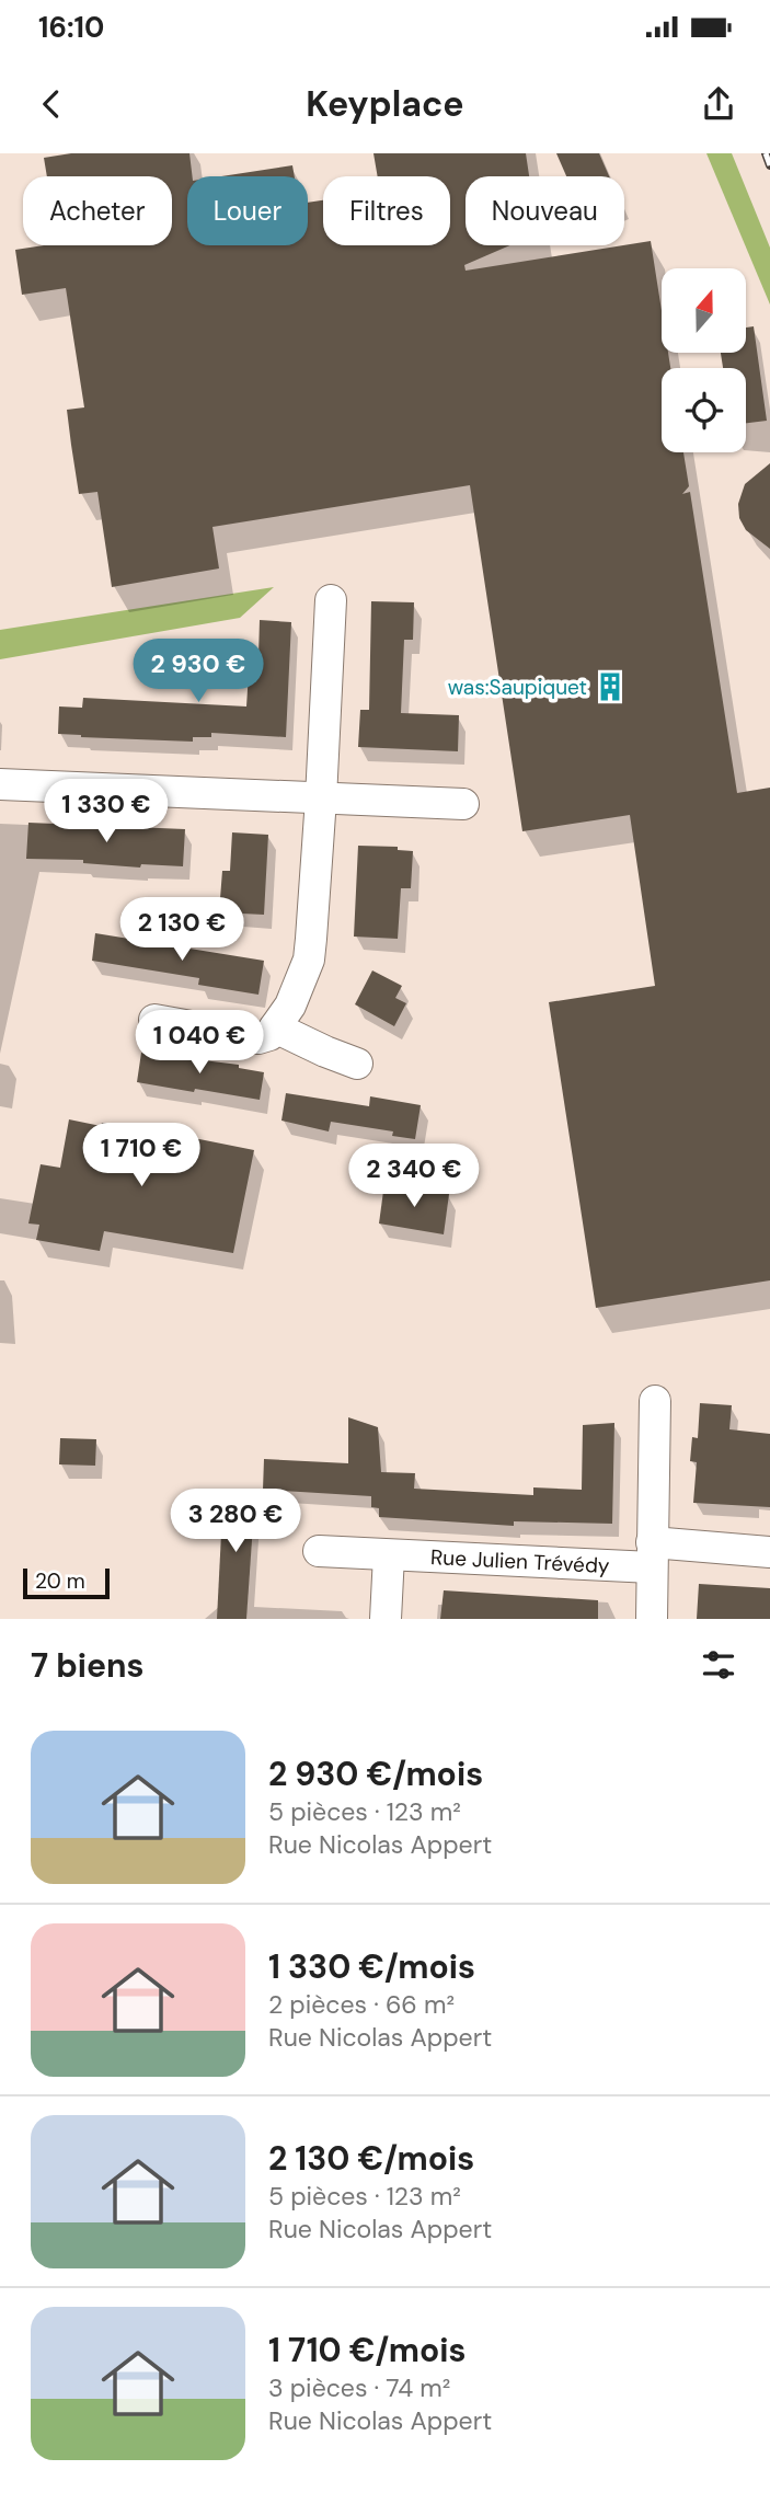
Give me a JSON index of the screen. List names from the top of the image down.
{
  "streets": {
    "street": ["Rue Julien Trévédy"]
  },
  "places": {
    "building": ["was:Saupiquet"]
  },
  "scale_bar": "20 m",
  "north": "top",
  "page": {
    "status": "16:10",
    "header": "Keyplace",
    "chip": [
      "Acheter",
      "Louer",
      "Filtres",
      "Nouveau"
    ],
    "price": [
      "2 930 €",
      "1 330 €",
      "2 130 €",
      "1 040 €",
      "1 710 €",
      "2 340 €",
      "3 280 €"
    ],
    "scale": "20 m",
    "heading": "7 biens",
    "list": [
      {
        "name": "2 930 €/mois",
        "note": "5 pièces · 123 m² · Rue Nicolas Appert"
      },
      {
        "name": "1 330 €/mois",
        "note": "2 pièces · 66 m² · Rue Nicolas Appert"
      },
      {
        "name": "2 130 €/mois",
        "note": "5 pièces · 123 m² · Rue Nicolas Appert"
      },
      {
        "name": "1 710 €/mois",
        "note": "3 pièces · 74 m² · Rue Nicolas Appert"
      }
    ]
  }
}
